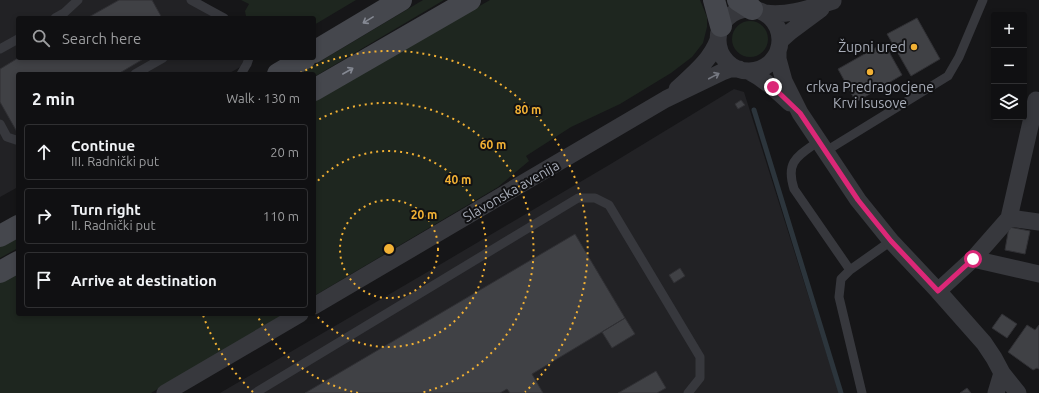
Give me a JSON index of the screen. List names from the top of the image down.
{
  "streets": {
    "street": ["Slavonska avenija"]
  },
  "places": ["Župni ured", "crkva Predragocjene Krvi Isusove"],
  "page": {
    "map_buttons": ["+", "−"],
    "search": "Search here",
    "heading": ["2 min", "Walk · 130 m"],
    "list": [
      ["Continue", "III. Radnički put", "20 m"],
      ["Turn right", "II. Radnički put", "110 m"],
      "Arrive at destination"
    ]
  },
  "rings": [
    "80 m",
    "60 m",
    "40 m",
    "20 m"
  ]
}
